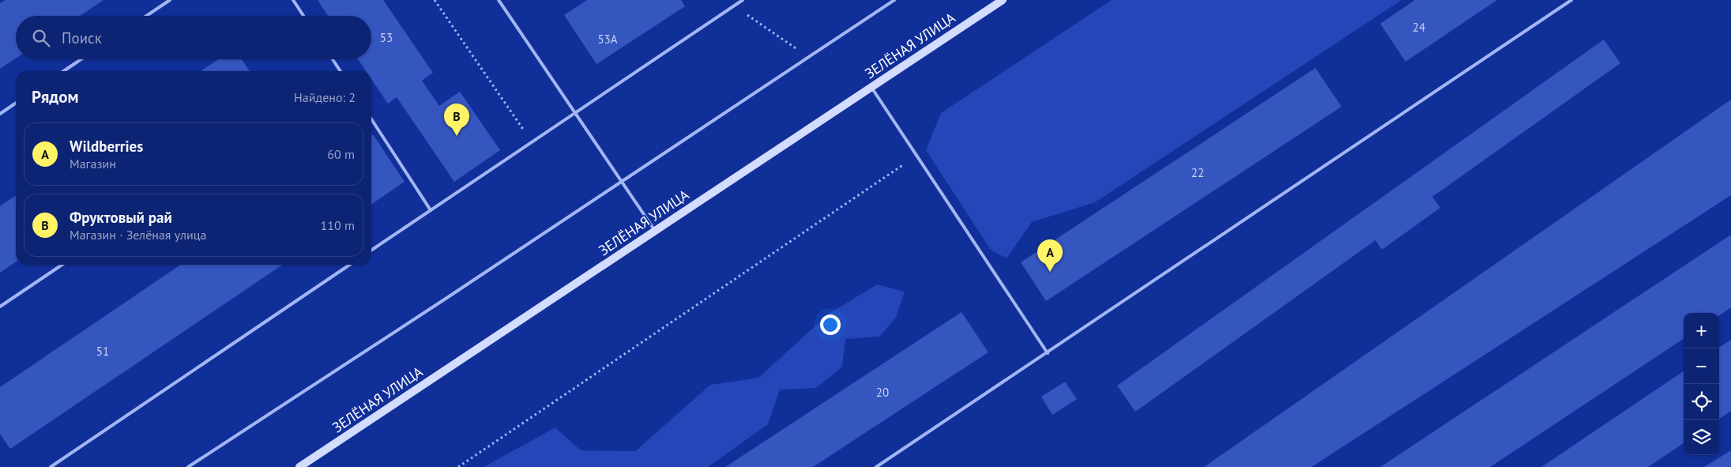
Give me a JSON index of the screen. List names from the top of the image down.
{
  "streets": {
    "main road": ["ЗЕЛЁНАЯ УЛИЦА"]
  },
  "house_numbers": [
    "24",
    "53",
    "53А",
    "22",
    "51",
    "20"
  ],
  "page": {
    "search": "Поиск",
    "heading": ["Рядом", "Найдено: 2"],
    "pins": ["B", "A"],
    "list": [
      {
        "mark": "A",
        "name": "Wildberries",
        "note": "Магазин",
        "value": "60 m"
      },
      {
        "mark": "B",
        "name": "Фруктовый рай",
        "note": "Магазин · Зелёная улица",
        "value": "110 m"
      }
    ],
    "map_buttons": ["+", "−"]
  }
}
